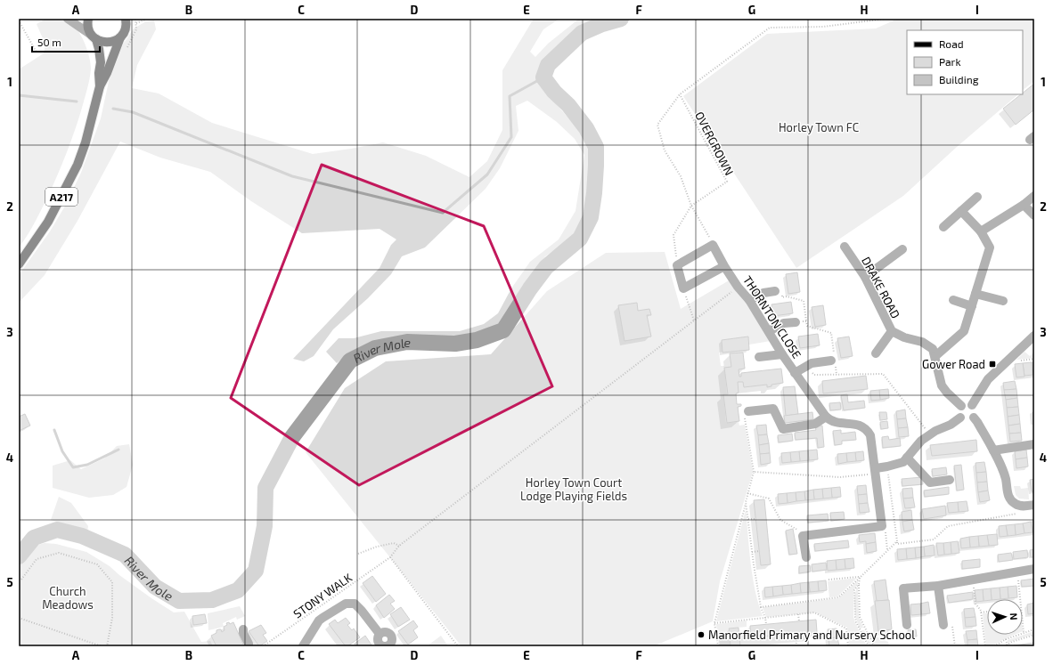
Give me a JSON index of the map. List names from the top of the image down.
{
  "streets": {
    "main road": ["A217"],
    "street": ["DRAKE ROAD", "THORNTON CLOSE"],
    "path": ["OVERGROWN", "STONY WALK"]
  },
  "crossings": [
    ["THORNTON CLOSE", "STONY WALK"]
  ],
  "water": ["River Mole"],
  "parks": ["Horley Town FC", "Horley Town Court Lodge Playing Fields", "Church Meadows"],
  "places": {
    "transit": ["Gower Road"],
    "other": ["Manorfield Primary and Nursery School"]
  },
  "legend": ["Road", "Park", "Building"],
  "scale_bar": "50 m",
  "north": "right",
  "grid": {
    "columns": [
      "A",
      "B",
      "C",
      "D",
      "E",
      "F",
      "G",
      "H",
      "I"
    ],
    "rows": [
      "1",
      "2",
      "3",
      "4",
      "5"
    ]
  }
}
